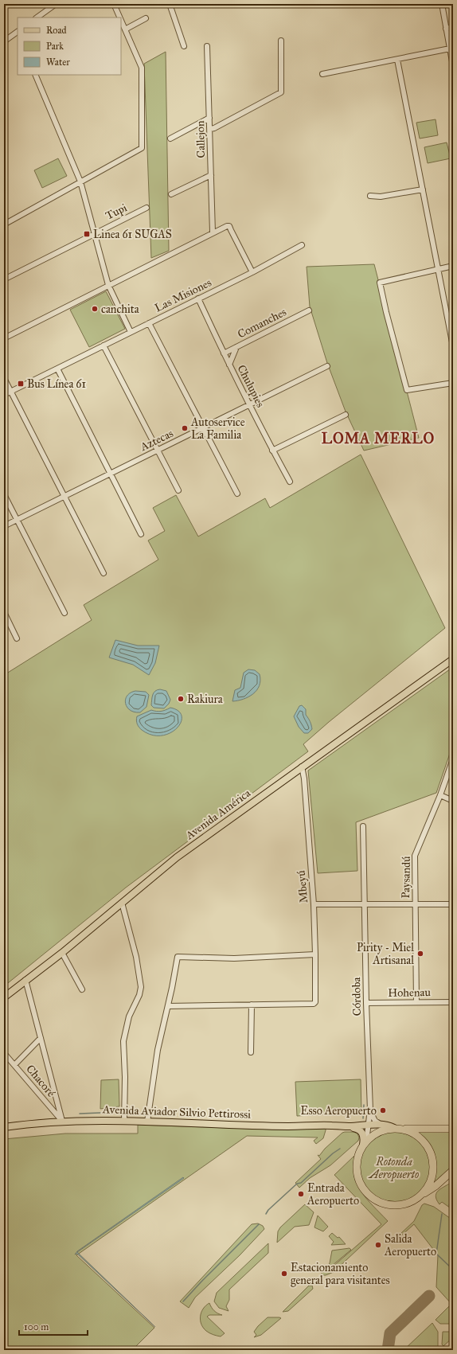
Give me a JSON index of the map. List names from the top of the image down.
{
  "streets": {
    "highway": ["Avenida Aviador Silvio Pettirossi"],
    "main road": ["Avenida América"],
    "street": [
      "Callejon",
      "Tupi",
      "Las Misiones",
      "Comanches",
      "Chulupies",
      "Aztecas",
      "Paysandú",
      "Mbeyú",
      "Hohenau",
      "Córdoba",
      "Chacoré"
    ]
  },
  "crossings": [
    ["Las Misiones", "Chulupies"],
    ["Comanches", "Chulupies"],
    ["Chulupies", "Aztecas"],
    ["Avenida América", "Mbeyú"],
    ["Paysandú", "Hohenau"],
    ["Hohenau", "Córdoba"],
    ["Córdoba", "Avenida Aviador Silvio Pettirossi"],
    ["Chacoré", "Avenida Aviador Silvio Pettirossi"]
  ],
  "districts": ["LOMA MERLO"],
  "parks": ["Rotonda Aeropuerto"],
  "places": {
    "transit": ["Linea 61 SUGAS", "Bus Línea 61"],
    "other": [
      "canchita",
      "Autoservice La Familia",
      "Rakiura",
      "Pirity - Miel Artisanal",
      "Esso Aeropuerto",
      "Entrada Aeropuerto",
      "Salida Aeropuerto",
      "Estacionamiento general para visitantes"
    ]
  },
  "legend": ["Road", "Park", "Water"],
  "scale_bar": "100 m"
}
